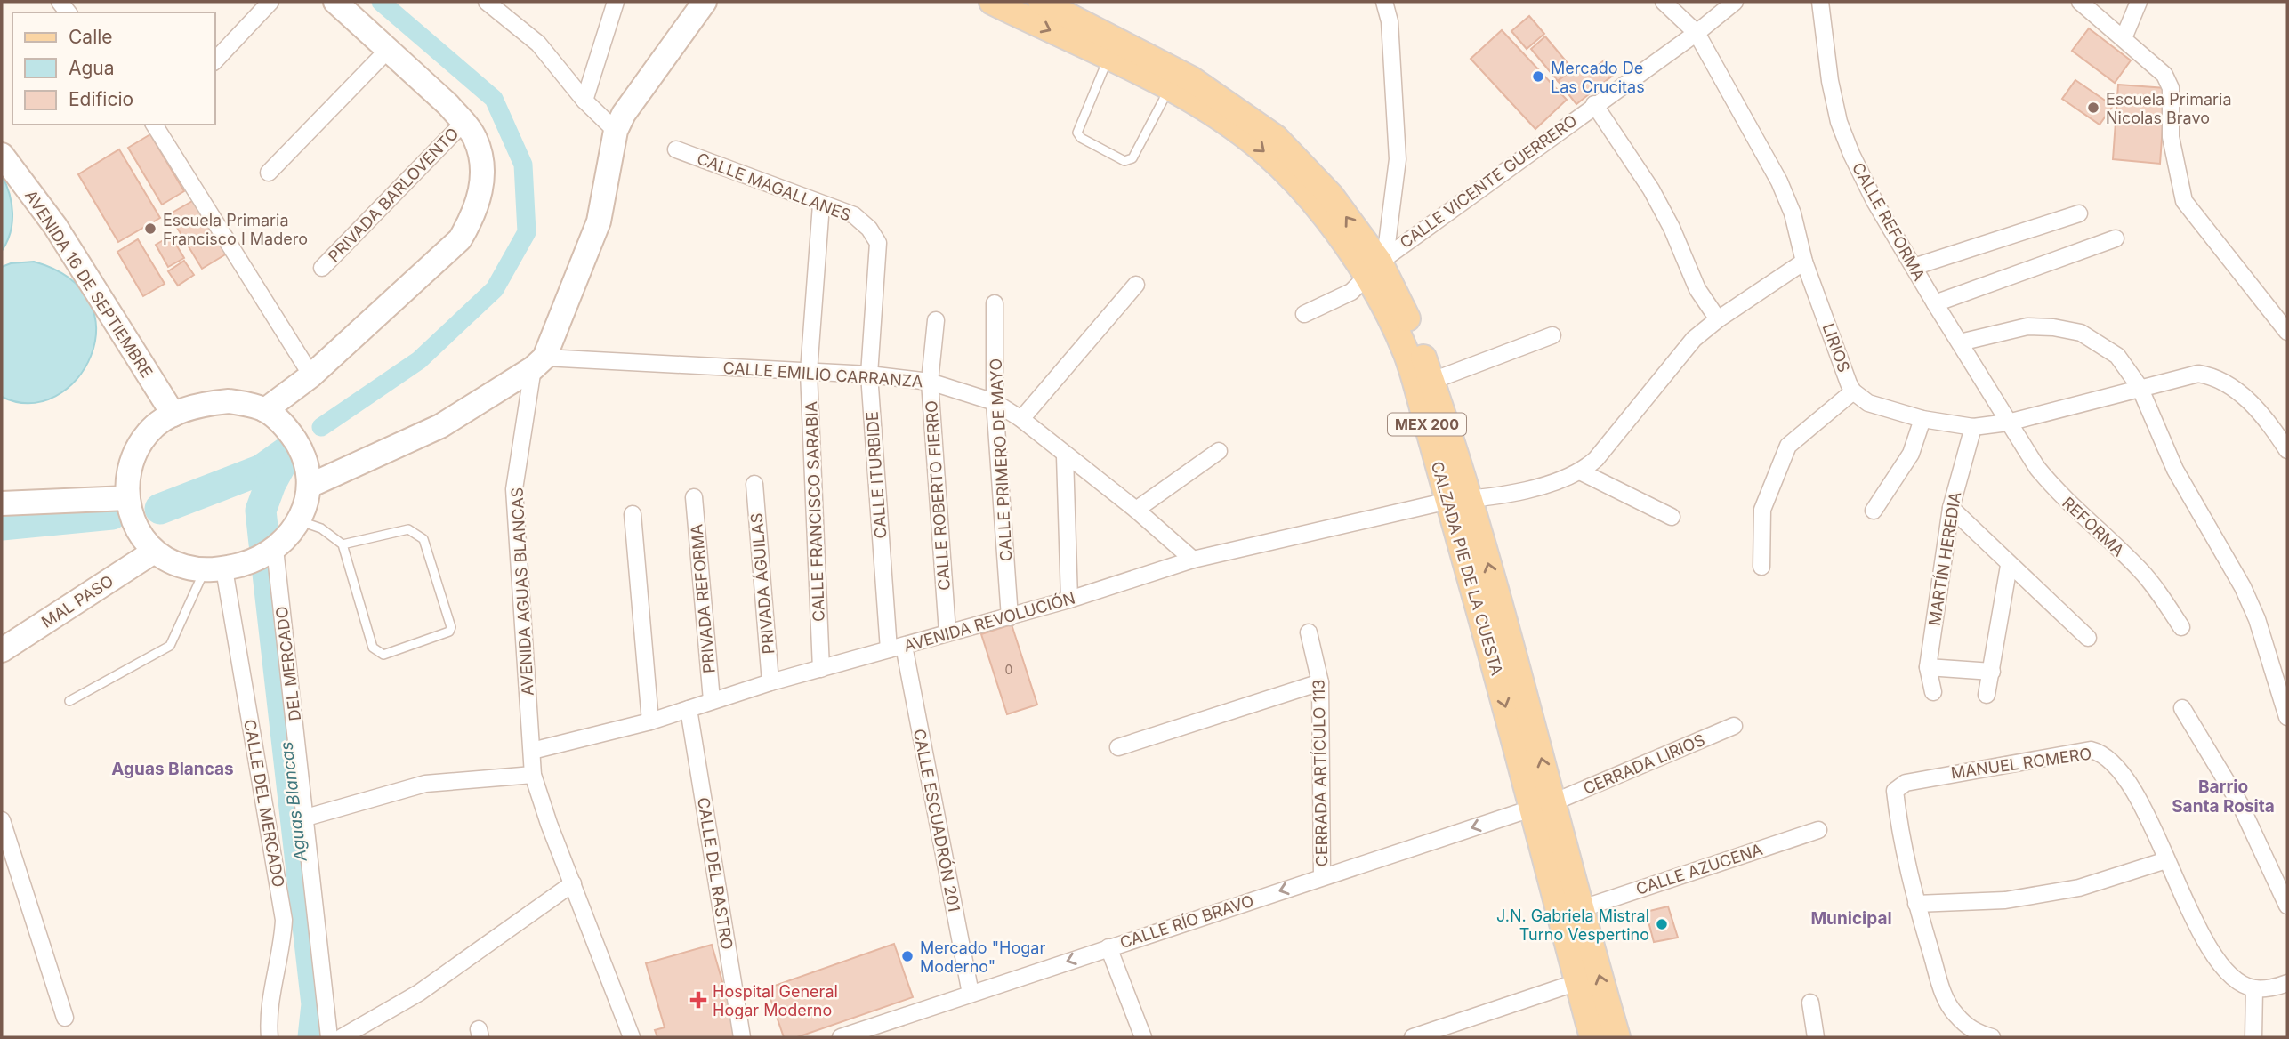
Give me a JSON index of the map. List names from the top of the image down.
{
  "streets": {
    "main road": [
      "AVENIDA 16 DE SEPTIEMBRE",
      "MEX 200",
      "CALZADA PIE DE LA CUESTA",
      "AVENIDA AGUAS BLANCAS",
      "MAL PASO"
    ],
    "street": [
      "CALLE VICENTE GUERRERO",
      "CALLE MAGALLANES",
      "PRIVADA BARLOVENTO",
      "CALLE REFORMA",
      "LIRIOS",
      "CALLE EMILIO CARRANZA",
      "CALLE PRIMERO DE MAYO",
      "CALLE ITURBIDE",
      "CALLE ROBERTO FIERRO",
      "CALLE FRANCISCO SARABIA",
      "REFORMA",
      "MARTÍN HEREDIA",
      "PRIVADA ÁGUILAS",
      "PRIVADA REFORMA",
      "AVENIDA REVOLUCIÓN",
      "DEL MERCADO",
      "MANUEL ROMERO",
      "CERRADA LIRIOS",
      "CERRADA ARTÍCULO 113",
      "CALLE DEL MERCADO",
      "CALLE ESCUADRÓN 201",
      "CALLE AZUCENA",
      "CALLE DEL RASTRO",
      "CALLE RÍO BRAVO"
    ]
  },
  "crossings": [
    ["CALLE VICENTE GUERRERO", "LIRIOS"],
    ["CALLE VICENTE GUERRERO", "CALZADA PIE DE LA CUESTA"],
    ["CALLE MAGALLANES", "CALLE ITURBIDE"],
    ["CALLE MAGALLANES", "CALLE FRANCISCO SARABIA"],
    ["CALLE REFORMA", "LIRIOS"],
    ["CALLE REFORMA", "REFORMA"],
    ["AVENIDA 16 DE SEPTIEMBRE", "MAL PASO"],
    ["AVENIDA 16 DE SEPTIEMBRE", "DEL MERCADO"],
    ["AVENIDA 16 DE SEPTIEMBRE", "CALLE DEL MERCADO"],
    ["LIRIOS", "REFORMA"],
    ["LIRIOS", "MARTÍN HEREDIA"],
    ["CALLE EMILIO CARRANZA", "CALLE PRIMERO DE MAYO"],
    ["CALLE EMILIO CARRANZA", "CALLE ITURBIDE"],
    ["CALLE EMILIO CARRANZA", "CALLE ROBERTO FIERRO"],
    ["CALLE EMILIO CARRANZA", "CALLE FRANCISCO SARABIA"],
    ["CALLE EMILIO CARRANZA", "AVENIDA AGUAS BLANCAS"],
    ["CALLE EMILIO CARRANZA", "AVENIDA REVOLUCIÓN"],
    ["CALLE PRIMERO DE MAYO", "AVENIDA REVOLUCIÓN"],
    ["CALLE ITURBIDE", "AVENIDA REVOLUCIÓN"],
    ["CALLE ITURBIDE", "CALLE ESCUADRÓN 201"],
    ["CALLE ROBERTO FIERRO", "AVENIDA REVOLUCIÓN"],
    ["CALLE FRANCISCO SARABIA", "AVENIDA REVOLUCIÓN"],
    ["CALZADA PIE DE LA CUESTA", "AVENIDA REVOLUCIÓN"],
    ["CALZADA PIE DE LA CUESTA", "CERRADA LIRIOS"],
    ["CALZADA PIE DE LA CUESTA", "CALLE AZUCENA"],
    ["CALZADA PIE DE LA CUESTA", "CALLE RÍO BRAVO"],
    ["PRIVADA ÁGUILAS", "AVENIDA REVOLUCIÓN"],
    ["AVENIDA AGUAS BLANCAS", "AVENIDA REVOLUCIÓN"],
    ["PRIVADA REFORMA", "AVENIDA REVOLUCIÓN"],
    ["MAL PASO", "DEL MERCADO"],
    ["MAL PASO", "CALLE DEL MERCADO"],
    ["AVENIDA REVOLUCIÓN", "CALLE ESCUADRÓN 201"],
    ["AVENIDA REVOLUCIÓN", "CALLE DEL RASTRO"],
    ["DEL MERCADO", "CALLE DEL MERCADO"],
    ["CERRADA LIRIOS", "CALLE RÍO BRAVO"],
    ["CERRADA ARTÍCULO 113", "CALLE RÍO BRAVO"],
    ["CALLE ESCUADRÓN 201", "CALLE RÍO BRAVO"]
  ],
  "one_way": ["CALLE RÍO BRAVO"],
  "districts": ["Aguas Blancas", "Barrio Santa Rosita", "Municipal"],
  "water": ["Aguas Blancas"],
  "places": {
    "other": [
      "Mercado De Las Crucitas",
      "Escuela Primaria Nicolas Bravo",
      "Escuela Primaria Francisco I Madero",
      "J.N. Gabriela Mistral Turno Vespertino",
      "Mercado \"Hogar Moderno\""
    ],
    "health": ["Hospital General Hogar Moderno"]
  },
  "house_numbers": ["0"],
  "legend": ["Calle", "Agua", "Edificio"]
}
